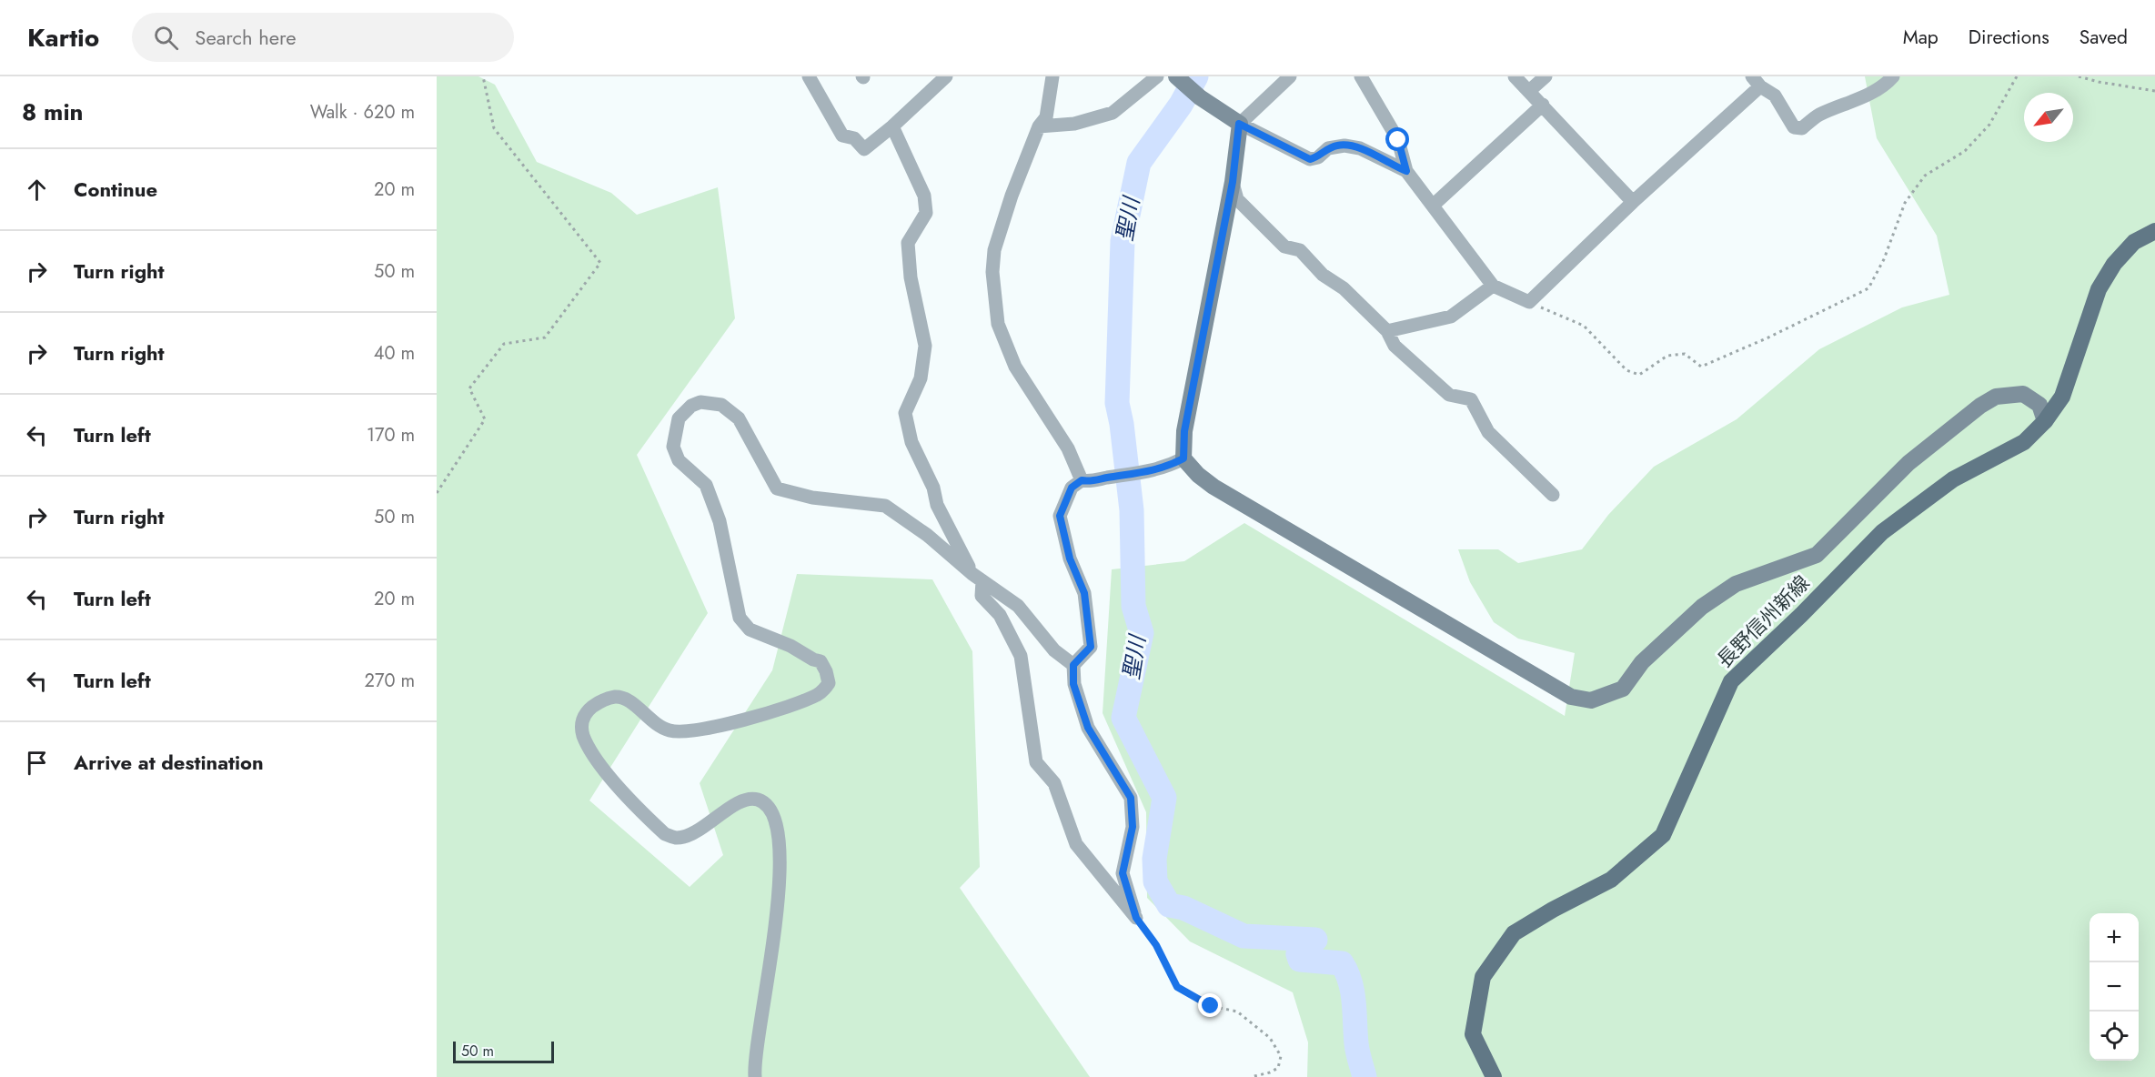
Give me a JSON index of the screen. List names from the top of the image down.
{
  "streets": {
    "main road": ["長野信州新線"]
  },
  "water": ["聖川"],
  "scale_bar": "50 m",
  "north": "bottom left",
  "page": {
    "header": "Kartio",
    "search": "Search here",
    "nav": ["Map", "Directions", "Saved"],
    "heading": ["8 min", "Walk · 620 m"],
    "list": [
      ["Continue", "20 m"],
      ["Turn right", "50 m"],
      ["Turn right", "40 m"],
      ["Turn left", "170 m"],
      ["Turn right", "50 m"],
      ["Turn left", "20 m"],
      ["Turn left", "270 m"],
      "Arrive at destination"
    ],
    "map_buttons": ["+", "−"],
    "scale": "50 m"
  }
}
